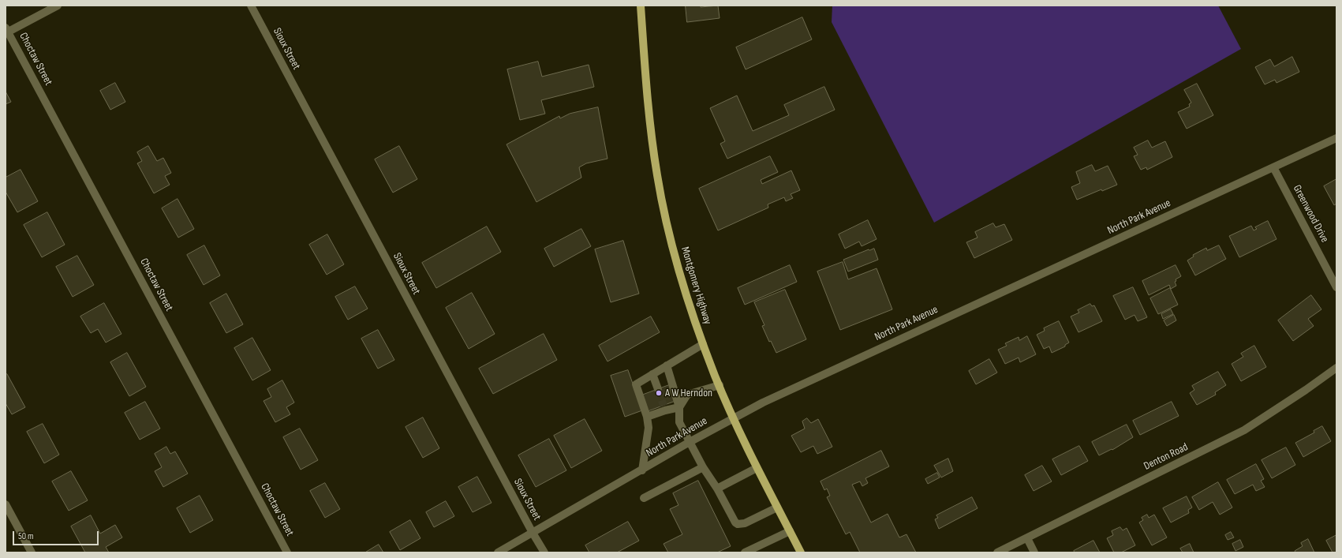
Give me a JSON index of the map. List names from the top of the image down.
{
  "streets": {
    "main road": ["Montgomery Highway"],
    "street": [
      "Sioux Street",
      "Choctaw Street",
      "Greenwood Drive",
      "North Park Avenue",
      "Denton Road"
    ]
  },
  "crossings": [
    ["Sioux Street", "North Park Avenue"],
    ["Greenwood Drive", "North Park Avenue"],
    ["North Park Avenue", "Montgomery Highway"]
  ],
  "places": ["A W Herndon"],
  "scale_bar": "50 m"
}
